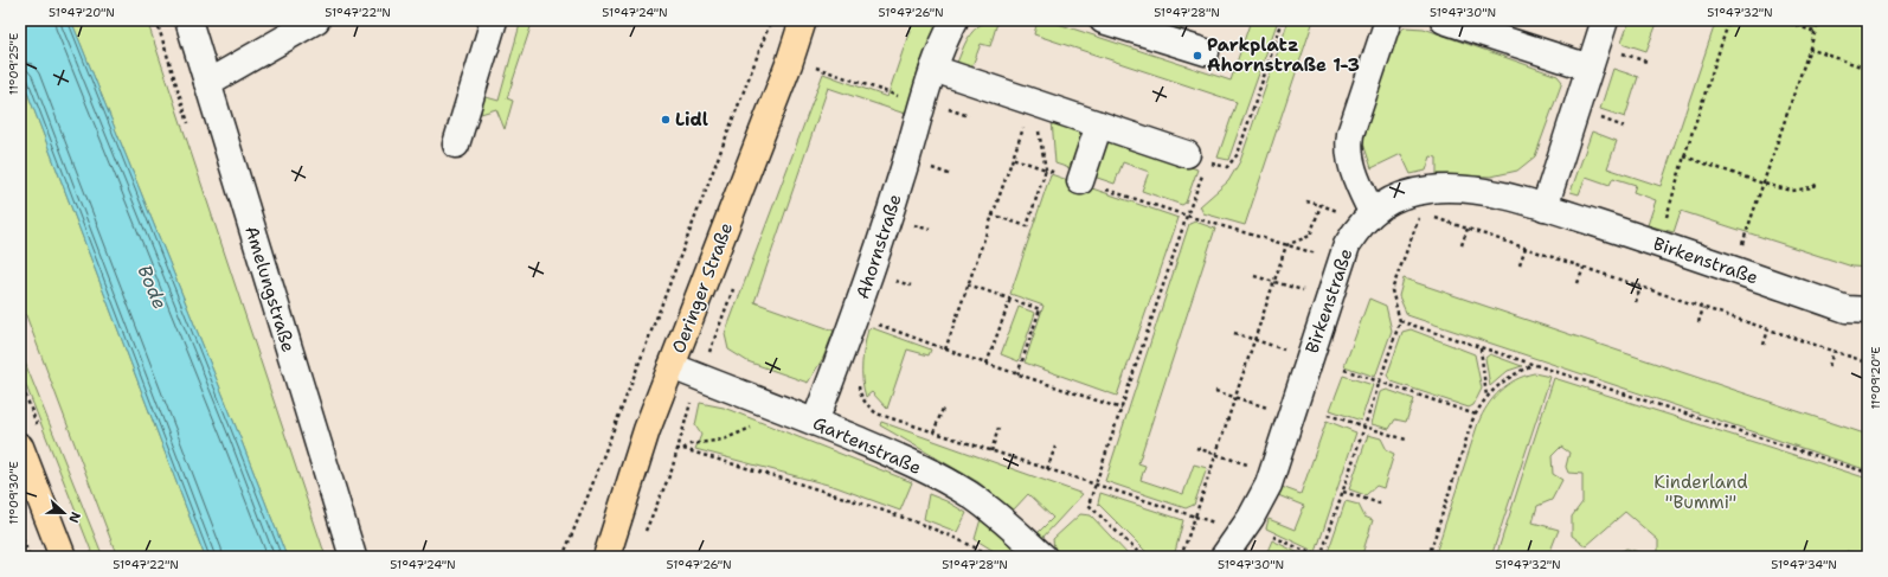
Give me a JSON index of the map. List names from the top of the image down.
{
  "streets": {
    "main road": ["Oeringer Straße"],
    "street": [
      "Ahornstraße",
      "Birkenstraße",
      "Amelungstraße",
      "Gartenstraße"
    ]
  },
  "crossings": [
    ["Ahornstraße", "Gartenstraße"],
    ["Oeringer Straße", "Gartenstraße"]
  ],
  "water": ["Bode"],
  "parks": ["Kinderland \"Bummi\""],
  "places": ["Parkplatz Ahornstraße 1-3", "Lidl"],
  "north": "right",
  "coordinates": [
    "51°47'20\"N",
    "51°47'22\"N",
    "51°47'24\"N",
    "51°47'26\"N",
    "51°47'28\"N",
    "51°47'30\"N",
    "51°47'32\"N",
    "11°09'25\"E",
    "11°09'20\"E",
    "11°09'30\"E",
    "51°47'34\"N"
  ]
}
